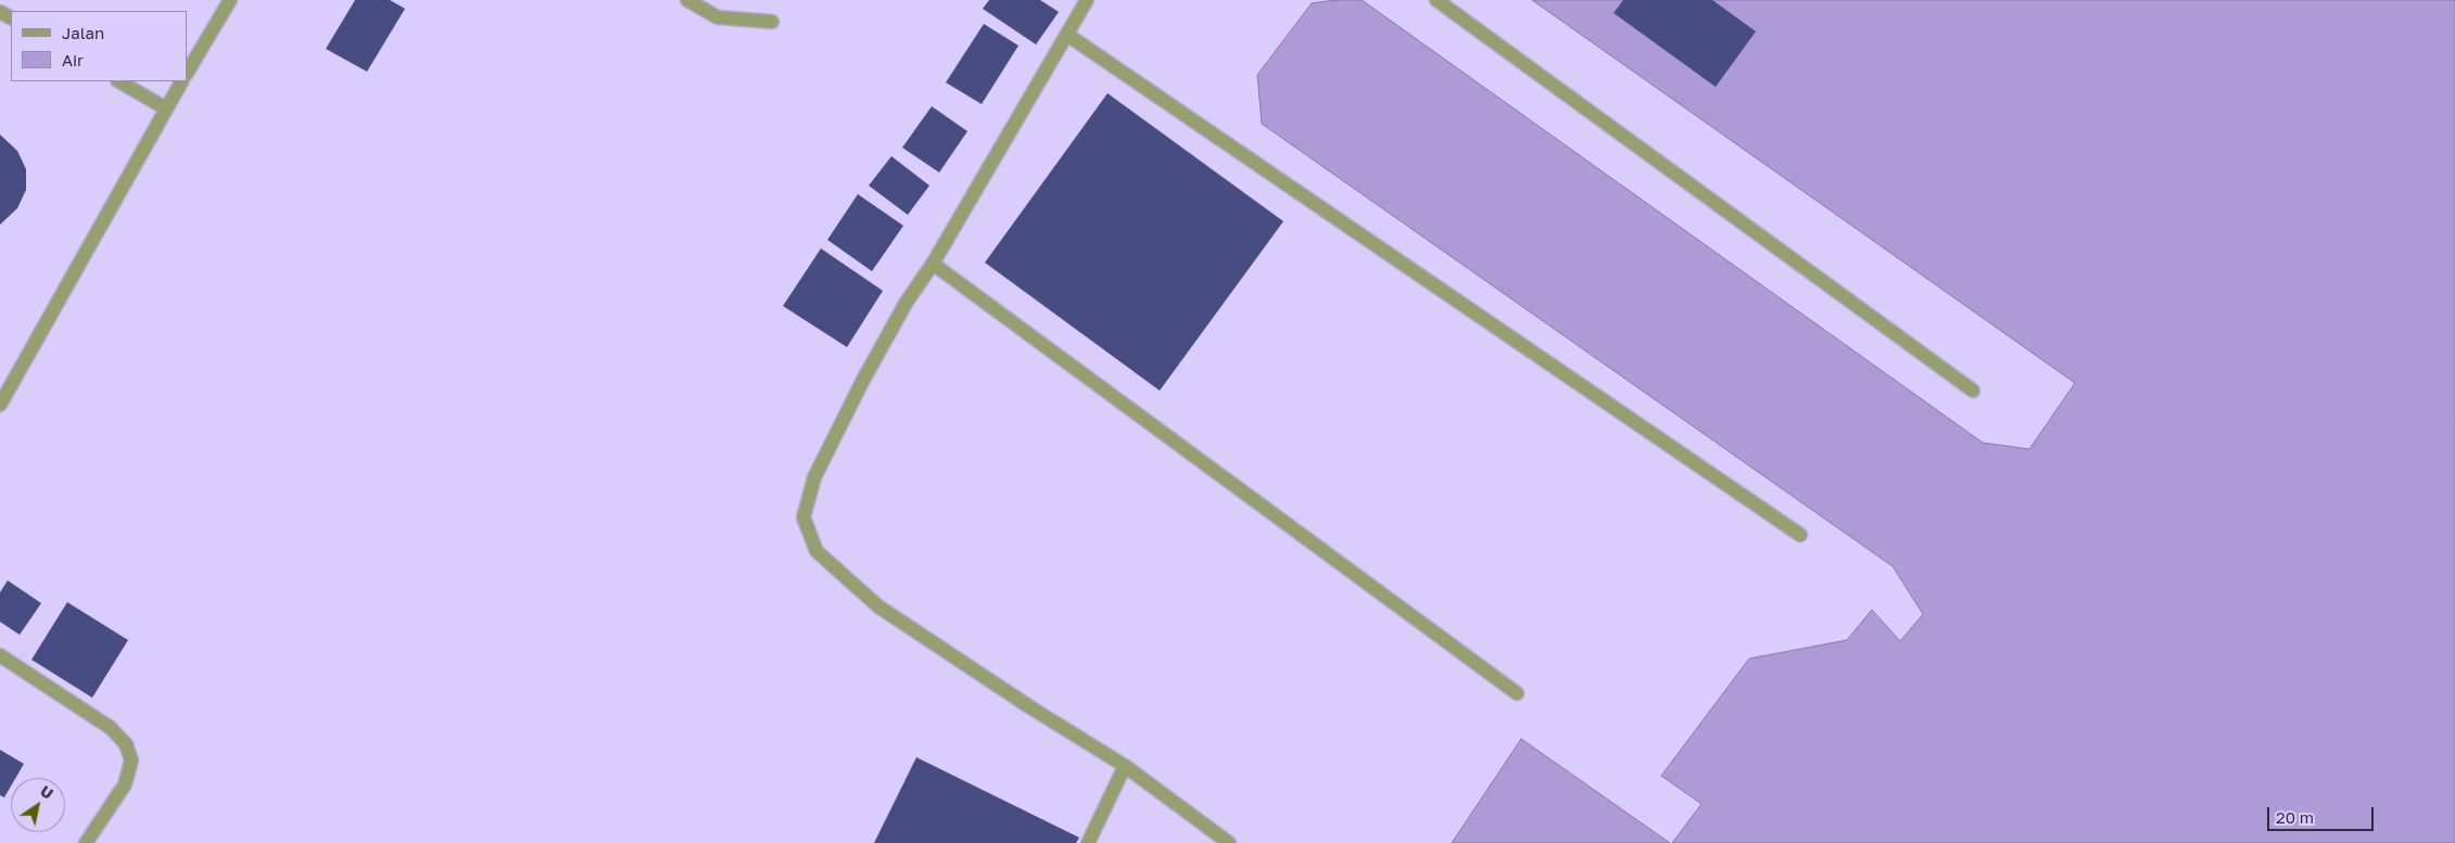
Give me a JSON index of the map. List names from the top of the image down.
{
  "legend": ["Jalan", "Air"],
  "scale_bar": "20 m",
  "north": "top right"
}
